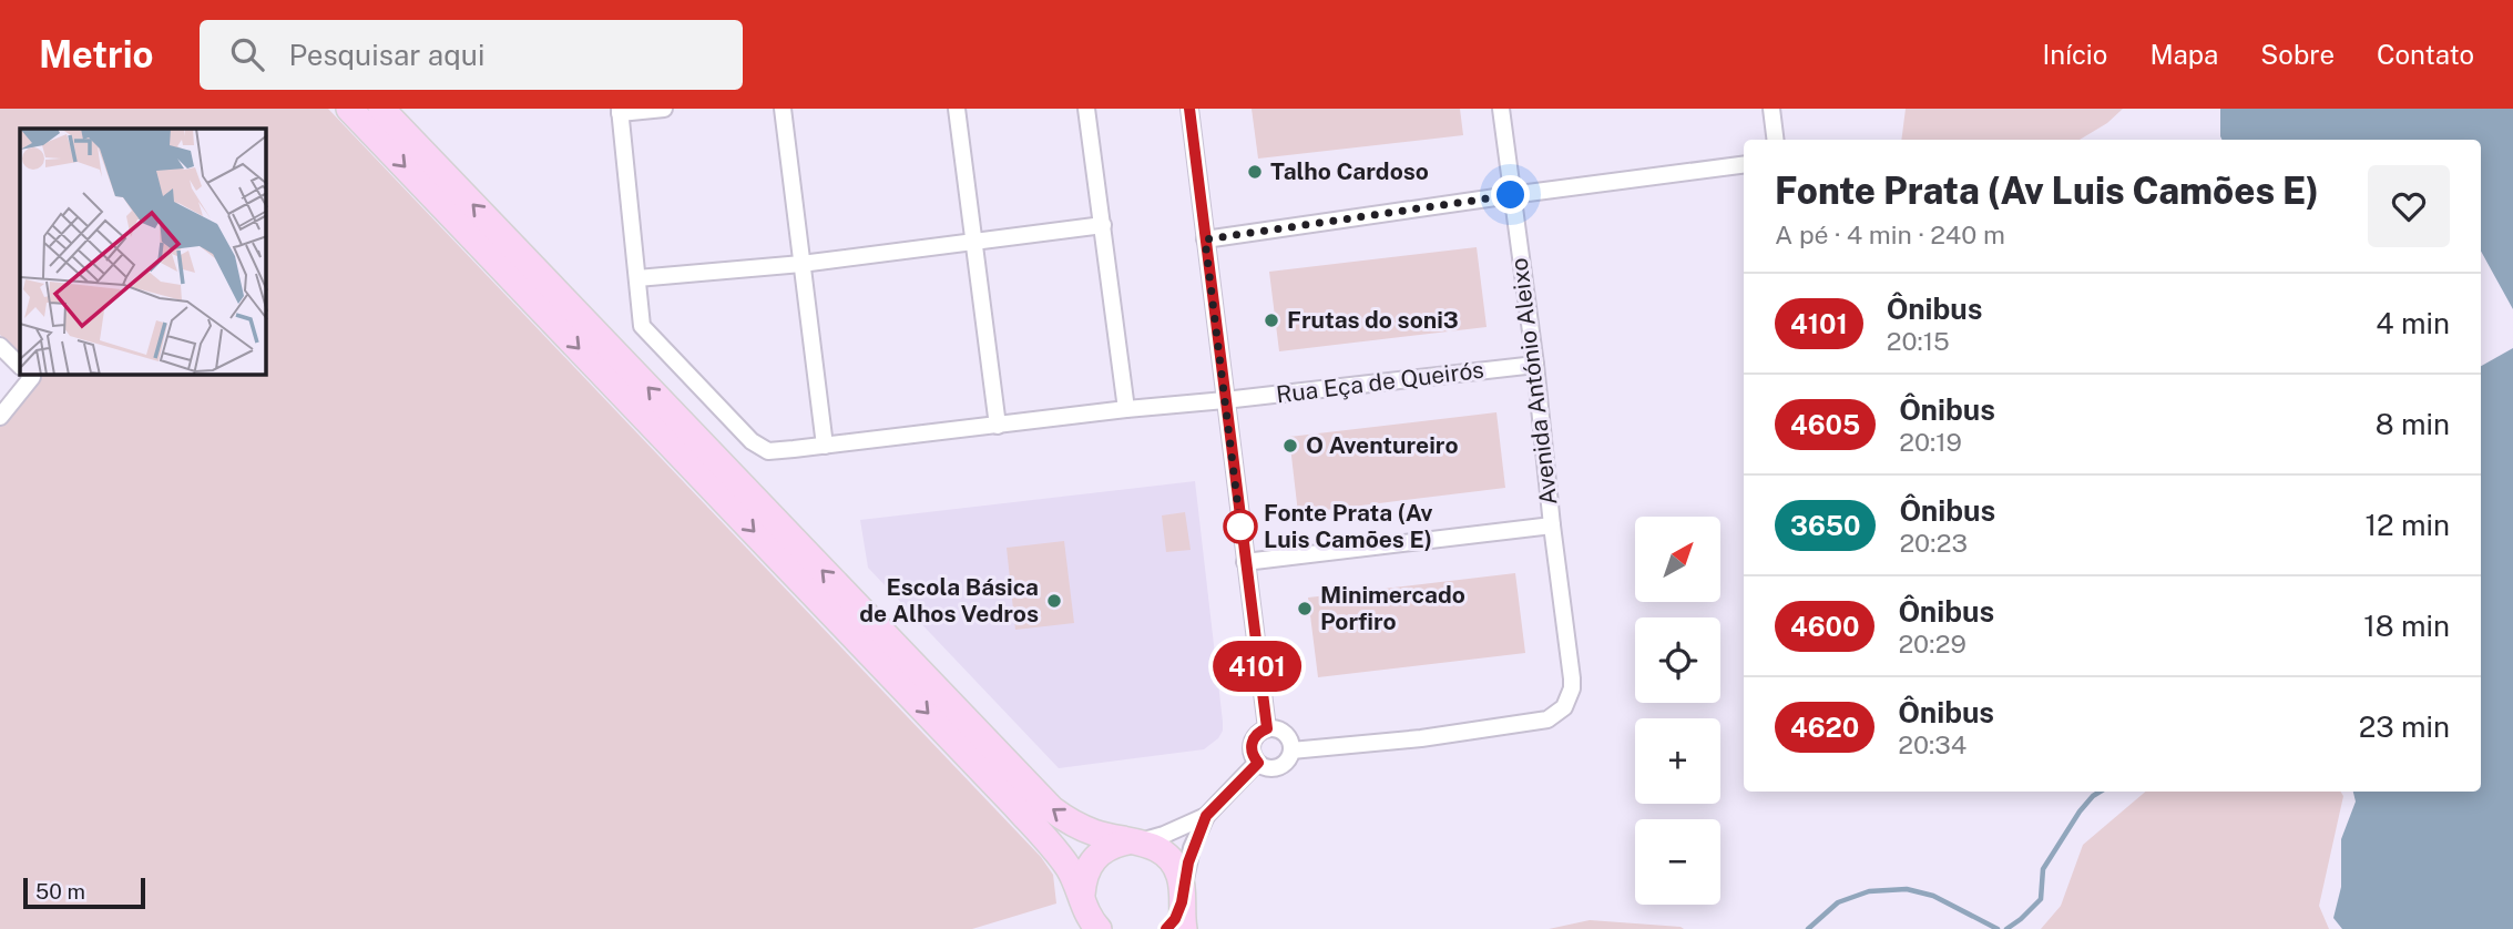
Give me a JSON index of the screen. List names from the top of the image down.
{
  "streets": {
    "street": ["Avenida António Aleixo", "Rua Eça de Queirós"]
  },
  "crossings": [
    ["Avenida António Aleixo", "Rua Eça de Queirós"]
  ],
  "places": [
    "Talho Cardoso",
    "Frutas do soni3",
    "O Aventureiro",
    "Fonte Prata (Av Luis Camões E)",
    "Escola Básica de Alhos Vedros",
    "Minimercado Porfiro"
  ],
  "lines": ["bus line 4101"],
  "scale_bar": "50 m",
  "north": "top right",
  "page": {
    "header": "Metrio",
    "search": "Pesquisar aqui",
    "nav": [
      "Início",
      "Mapa",
      "Sobre",
      "Contato"
    ],
    "on_map": "4101",
    "heading": ["Fonte Prata (Av Luis Camões E)", "A pé · 4 min · 240 m"],
    "list": [
      {
        "mark": "4101",
        "name": "Ônibus",
        "note": "20:15",
        "value": "4 min"
      },
      {
        "mark": "4605",
        "name": "Ônibus",
        "note": "20:19",
        "value": "8 min"
      },
      {
        "mark": "3650",
        "name": "Ônibus",
        "note": "20:23",
        "value": "12 min"
      },
      {
        "mark": "4600",
        "name": "Ônibus",
        "note": "20:29",
        "value": "18 min"
      },
      {
        "mark": "4620",
        "name": "Ônibus",
        "note": "20:34",
        "value": "23 min"
      }
    ],
    "map_buttons": ["+", "−"],
    "scale": "50 m"
  }
}
